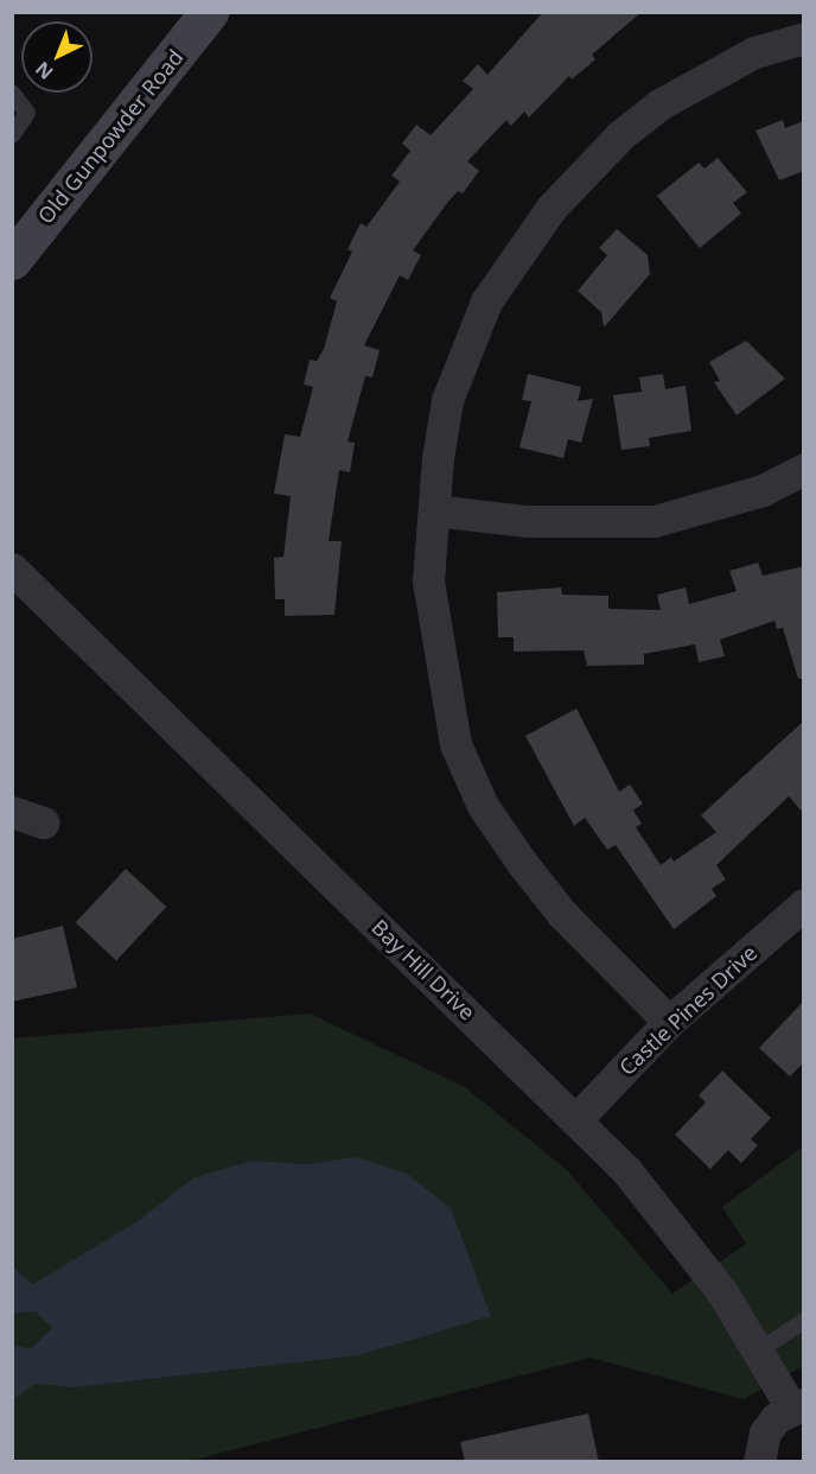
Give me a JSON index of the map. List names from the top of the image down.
{
  "streets": {
    "main road": ["Old Gunpowder Road"],
    "street": ["Bay Hill Drive", "Castle Pines Drive"]
  },
  "crossings": [
    ["Bay Hill Drive", "Castle Pines Drive"]
  ],
  "north": "bottom left"
}
